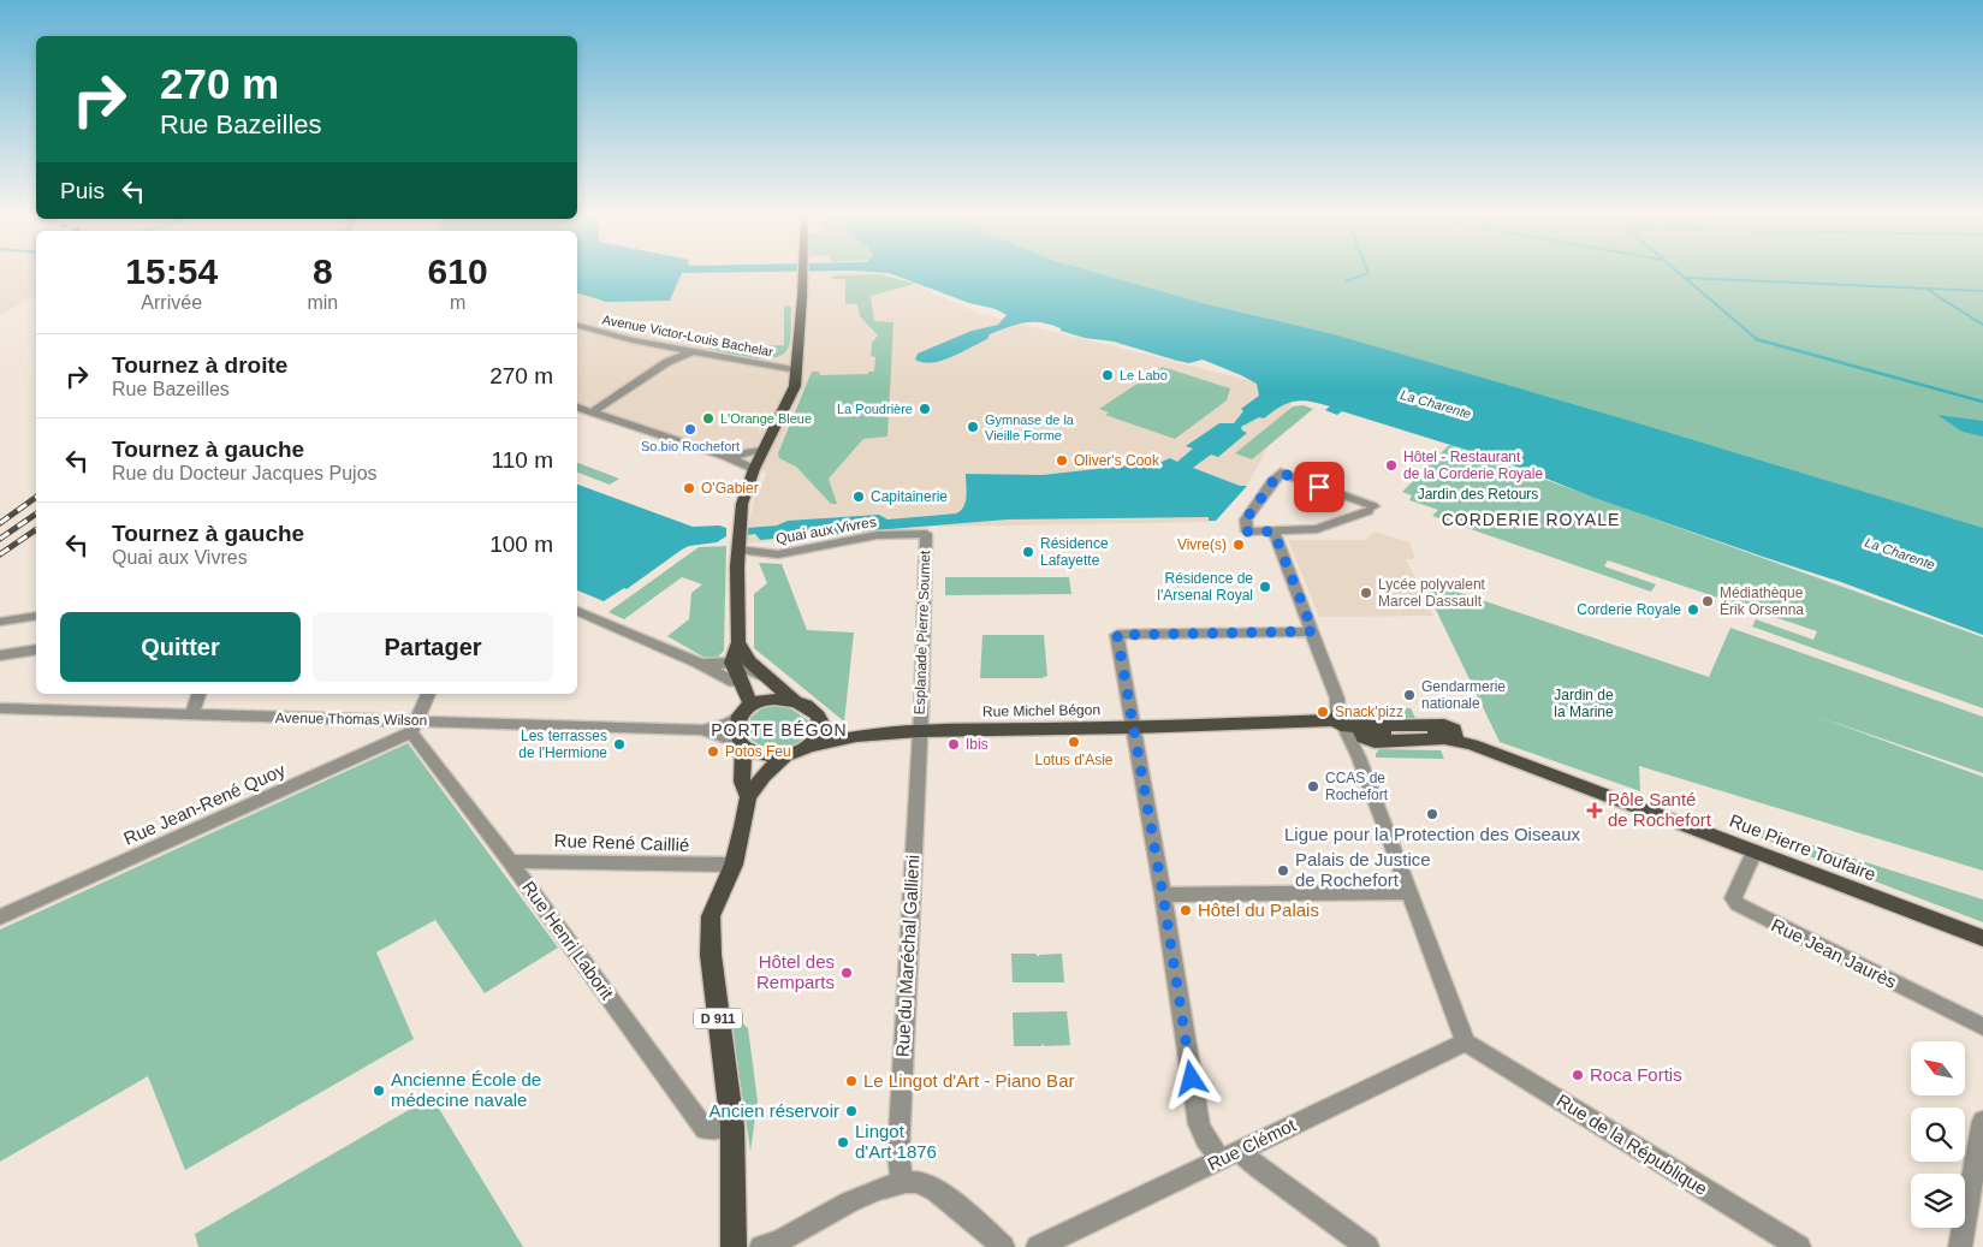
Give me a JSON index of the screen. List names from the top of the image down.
{
  "streets": {
    "main road": ["Rue Michel Bégon", "Rue Pierre Toufaire", "D 911"],
    "street": [
      "Avenue Victor-Louis Bachelar",
      "Quai aux Vivres",
      "Esplanade Pierre Soumet",
      "Avenue Thomas Wilson",
      "Rue Jean-René Quoy",
      "Rue René Caillié",
      "Rue Henri Laborit",
      "Rue Jean Jaurès",
      "Rue du Maréchal Gallieni",
      "Rue Clémot",
      "Rue de la République"
    ]
  },
  "crossings": [
    ["Quai aux Vivres", "Esplanade Pierre Soumet"],
    ["Esplanade Pierre Soumet", "Rue Michel Bégon"],
    ["Esplanade Pierre Soumet", "Rue du Maréchal Gallieni"],
    ["Rue Michel Bégon", "Avenue Thomas Wilson"],
    ["Rue Michel Bégon", "Rue Pierre Toufaire"],
    ["Rue Michel Bégon", "Rue du Maréchal Gallieni"],
    ["Rue Michel Bégon", "D 911"],
    ["Avenue Thomas Wilson", "Rue Jean-René Quoy"],
    ["Avenue Thomas Wilson", "Rue Henri Laborit"],
    ["Avenue Thomas Wilson", "D 911"],
    ["Rue Jean-René Quoy", "Rue Henri Laborit"],
    ["Rue René Caillié", "Rue Henri Laborit"],
    ["Rue René Caillié", "D 911"],
    ["Rue Pierre Toufaire", "Rue Jean Jaurès"],
    ["Rue Henri Laborit", "D 911"],
    ["Rue Clémot", "Rue de la République"]
  ],
  "districts": ["CORDERIE ROYALE", "PORTE BÉGON"],
  "water": ["La Charente"],
  "parks": ["Jardin des Retours", "Jardin de la Marine"],
  "places": {
    "other": [
      "Le Labo",
      "La Poudrière",
      "L'Orange Bleue",
      "Gymnase de la Vieille Forme",
      "So.bio Rochefort",
      "Oliver's Cook",
      "Hôtel - Restaurant de la Corderie Royale",
      "O'Gabier",
      "Capitainerie",
      "Vivre(s)",
      "Résidence Lafayette",
      "Résidence de l'Arsenal Royal",
      "Lycée polyvalent Marcel Dassault",
      "Médiathèque Érik Orsenna",
      "Corderie Royale",
      "Gendarmerie nationale",
      "Snack'pizz",
      "Lotus d'Asie",
      "Les terrasses de l'Hermione",
      "Ibis",
      "Potos Feu",
      "CCAS de Rochefort",
      "Ligue pour la Protection des Oiseaux",
      "Palais de Justice de Rochefort",
      "Hôtel du Palais",
      "Hôtel des Remparts",
      "Roca Fortis",
      "Le Lingot d'Art - Piano Bar",
      "Ancienne École de médecine navale",
      "Ancien réservoir",
      "Lingot d'Art 1876"
    ],
    "health": ["Pôle Santé de Rochefort"]
  },
  "north": "top left",
  "page": {
    "turn": ["270 m", "Rue Bazeilles"],
    "then": "Puis",
    "eta": [
      "15:54",
      "Arrivée",
      "8",
      "min",
      "610",
      "m"
    ],
    "list": [
      {
        "name": "Tournez à droite",
        "note": "Rue Bazeilles",
        "value": "270 m"
      },
      {
        "name": "Tournez à gauche",
        "note": "Rue du Docteur Jacques Pujos",
        "value": "110 m"
      },
      {
        "name": "Tournez à gauche",
        "note": "Quai aux Vivres",
        "value": "100 m"
      }
    ],
    "buttons": ["Quitter", "Partager"]
  }
}
